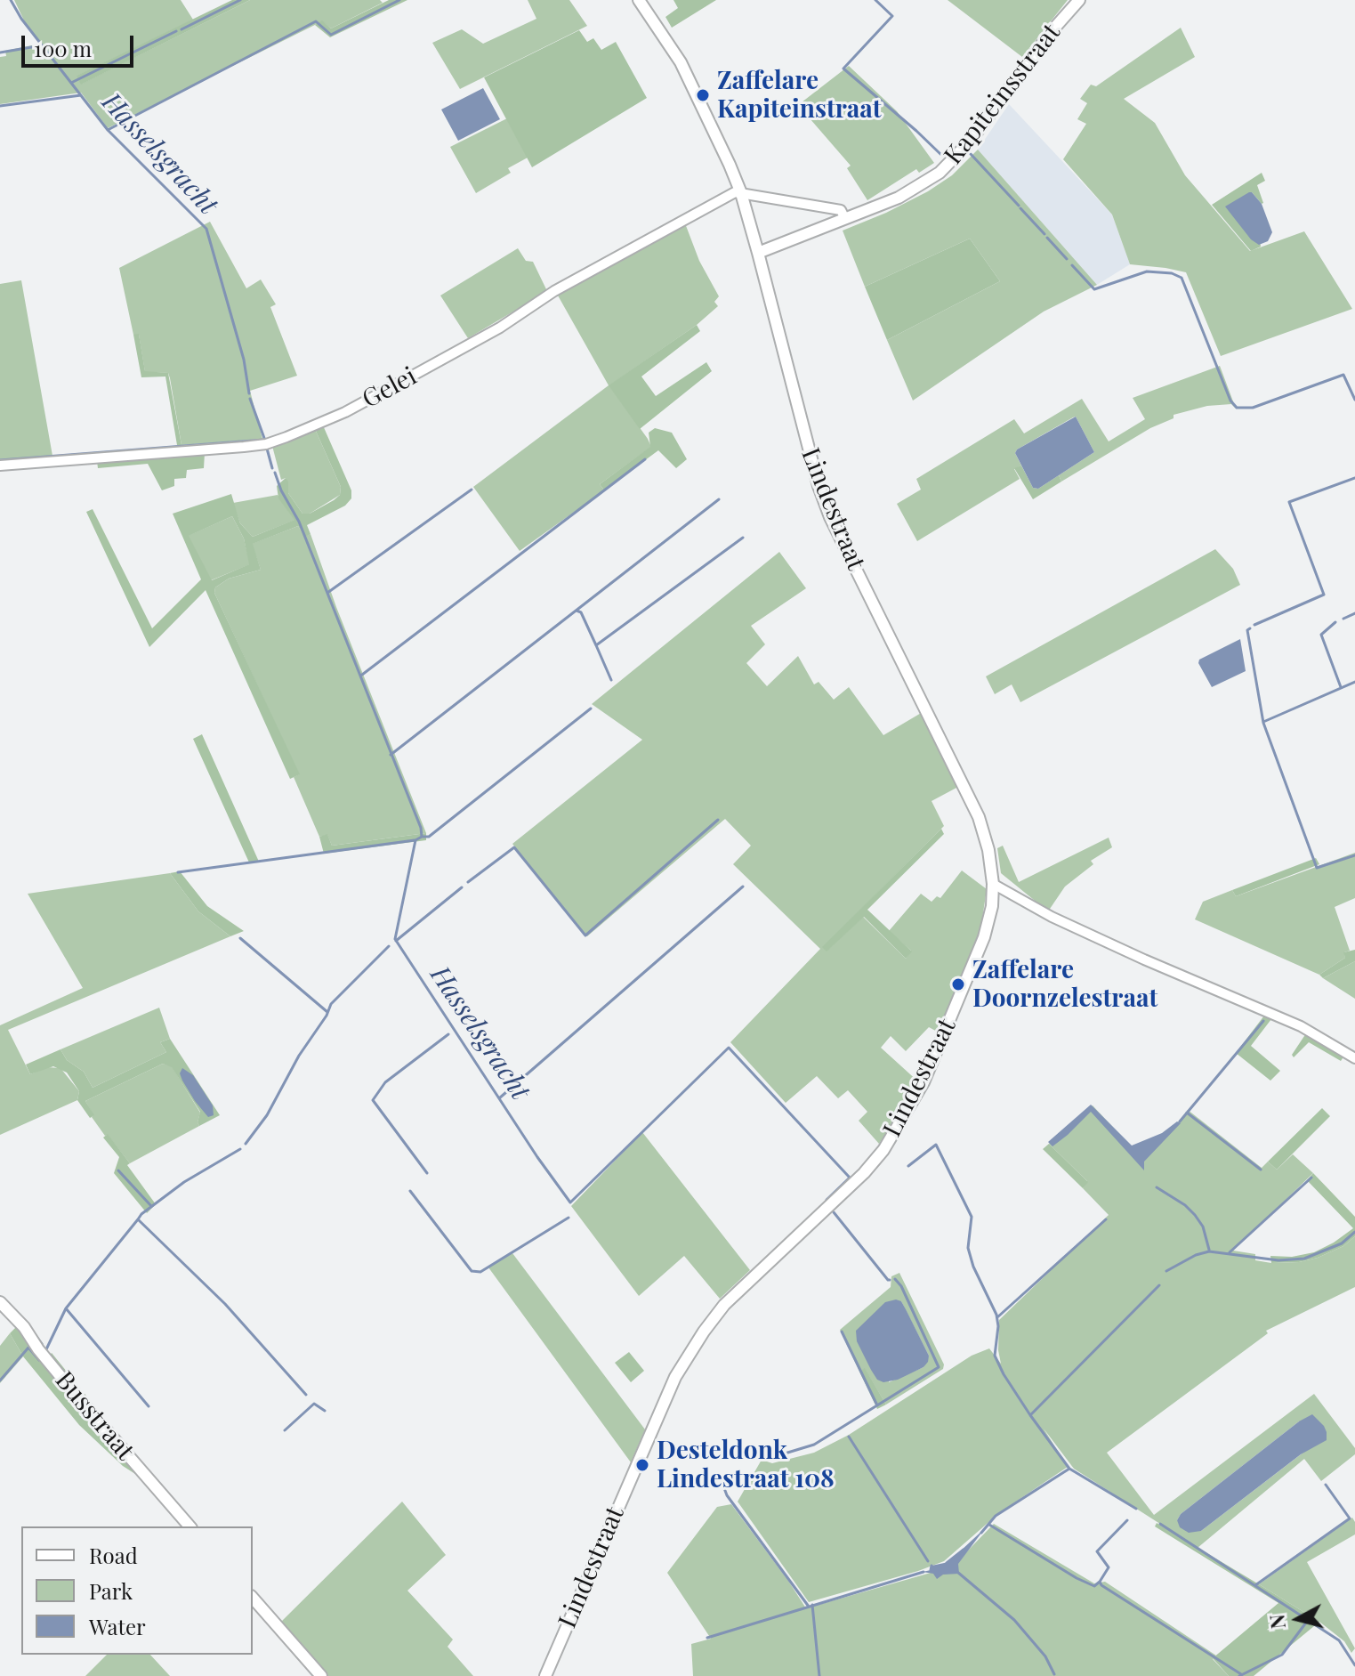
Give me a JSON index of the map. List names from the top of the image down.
{
  "streets": {
    "street": [
      "Kapiteinsstraat",
      "Gelei",
      "Lindestraat",
      "Busstraat"
    ]
  },
  "crossings": [
    ["Kapiteinsstraat", "Lindestraat"],
    ["Gelei", "Lindestraat"]
  ],
  "water": ["Hasselsgracht"],
  "places": ["Zaffelare Kapiteinstraat", "Zaffelare Doornzelestraat", "Desteldonk Lindestraat 108"],
  "legend": ["Road", "Park", "Water"],
  "scale_bar": "100 m",
  "north": "left"
}
